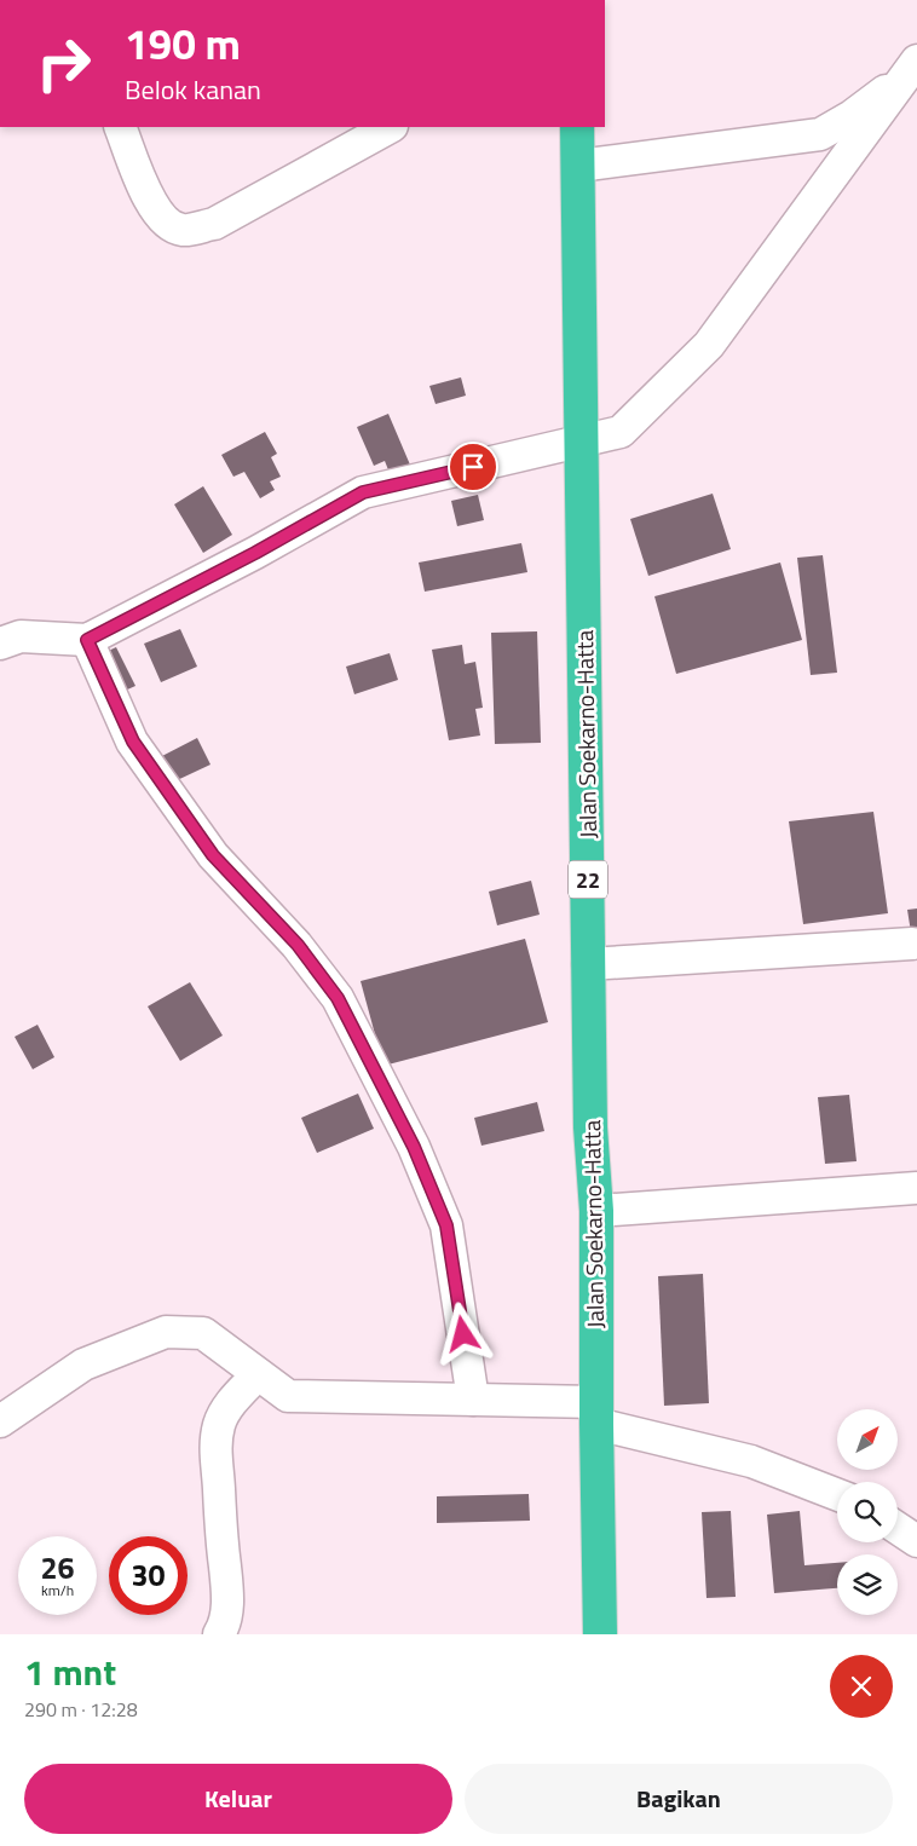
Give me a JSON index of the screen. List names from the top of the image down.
{
  "streets": {
    "highway": ["Jalan Soekarno-Hatta", "22"]
  },
  "north": "top right",
  "page": {
    "turn": ["190 m", "Belok kanan"],
    "speed": "26 km/h",
    "limit": "30",
    "heading": ["1 mnt", "290 m · 12:28"],
    "buttons": ["Keluar", "Bagikan"]
  }
}
